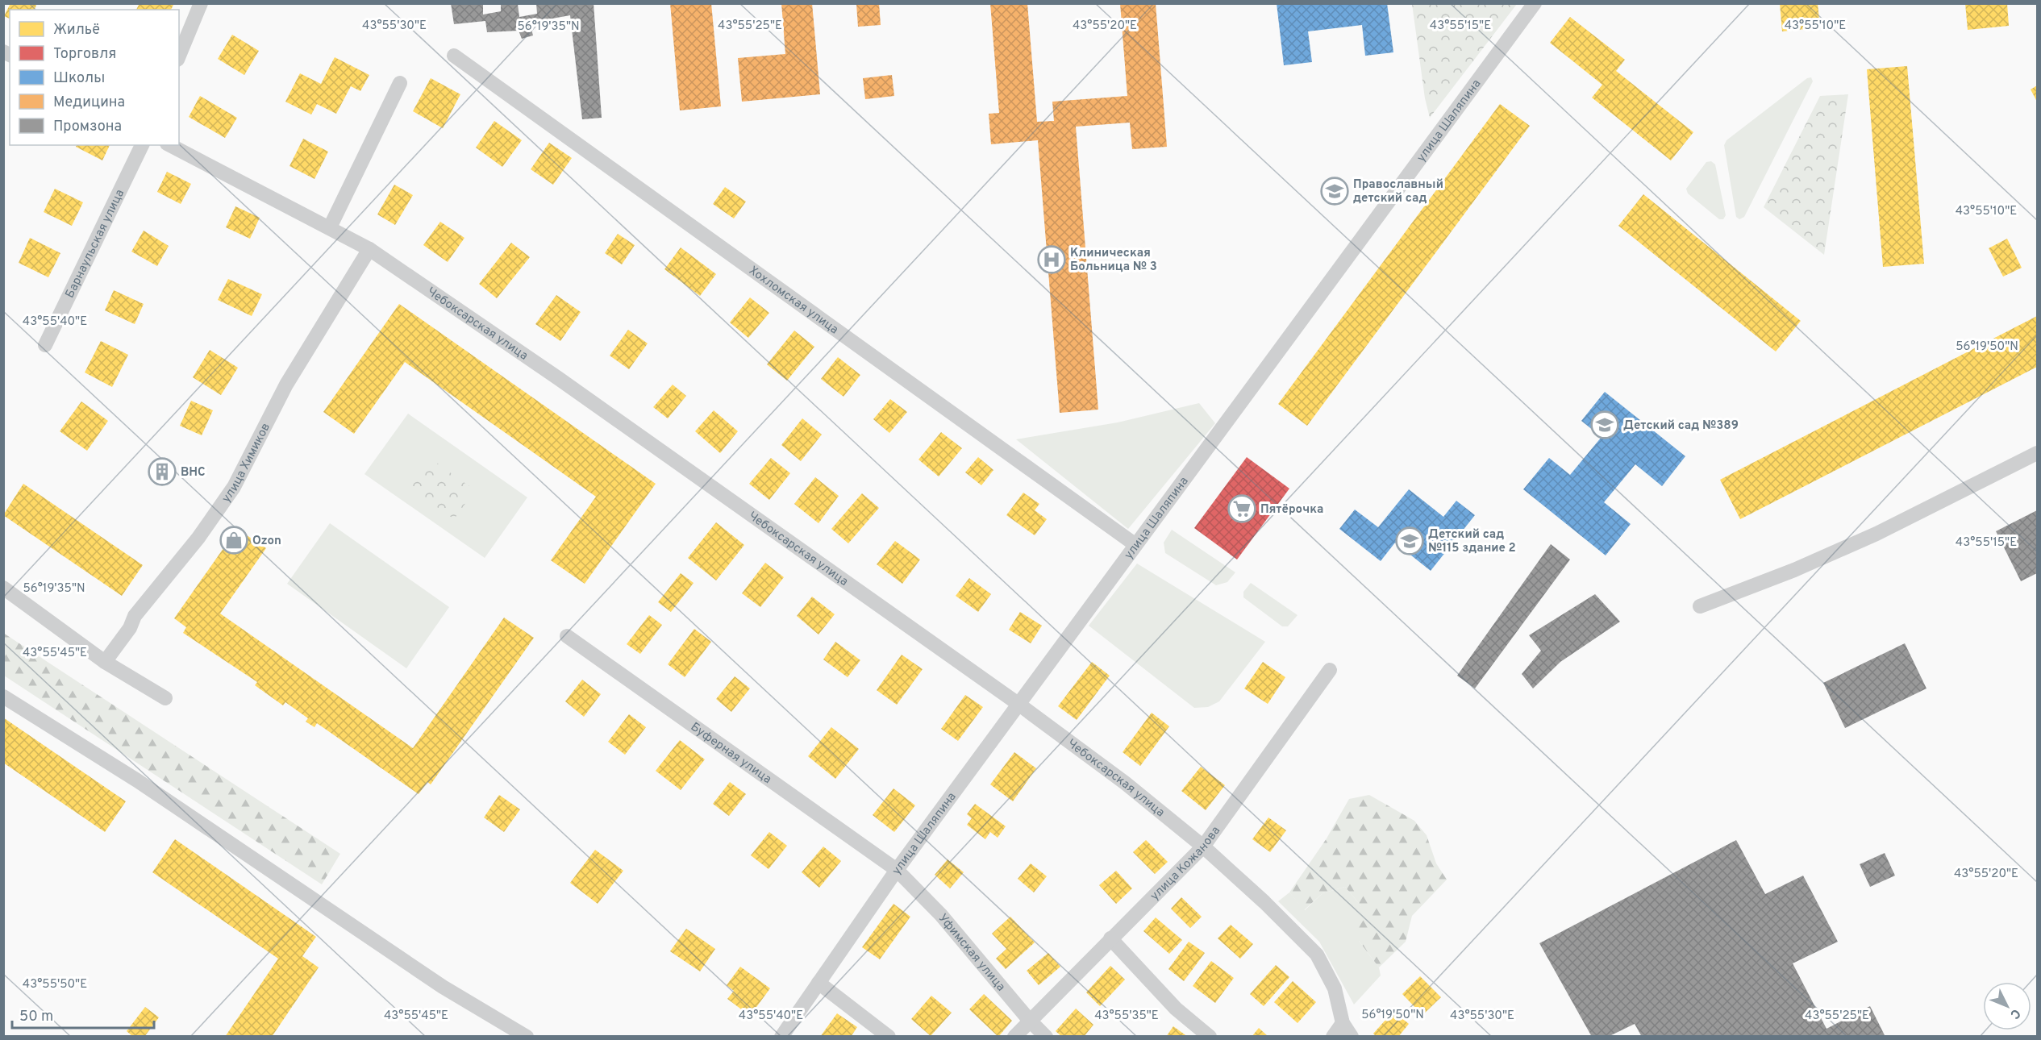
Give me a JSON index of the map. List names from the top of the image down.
{
  "streets": {
    "street": [
      "улица Шаляпина",
      "Барнаульская улица",
      "Хохломская улица",
      "Чебоксарская улица",
      "улица Химиков",
      "Буферная улица",
      "улица Кожанова",
      "Уфимская улица"
    ]
  },
  "crossings": [
    ["улица Шаляпина", "Хохломская улица"],
    ["улица Шаляпина", "Чебоксарская улица"],
    ["улица Шаляпина", "Буферная улица"],
    ["улица Шаляпина", "Уфимская улица"],
    ["Чебоксарская улица", "улица Химиков"],
    ["Чебоксарская улица", "улица Кожанова"],
    ["Буферная улица", "Уфимская улица"],
    ["улица Кожанова", "Уфимская улица"]
  ],
  "places": {
    "school or university": ["Православный детский сад", "Детский сад №389", "Детский сад №115 здание 2"],
    "hospital": ["Клиническая Больница № 3"],
    "building": ["ВНС"],
    "supermarket": ["Пятёрочка"],
    "shop": ["Ozon"]
  },
  "legend": [
    "Жильё",
    "Торговля",
    "Школы",
    "Медицина",
    "Промзона"
  ],
  "scale_bar": "50 m",
  "north": "bottom right",
  "coordinates": [
    "43°55'30\"E",
    "43°55'25\"E",
    "43°55'20\"E",
    "43°55'15\"E",
    "43°55'10\"E",
    "56°19'35\"N",
    "43°55'40\"E",
    "56°19'50\"N",
    "43°55'45\"E",
    "43°55'50\"E",
    "43°55'35\"E"
  ]
}
